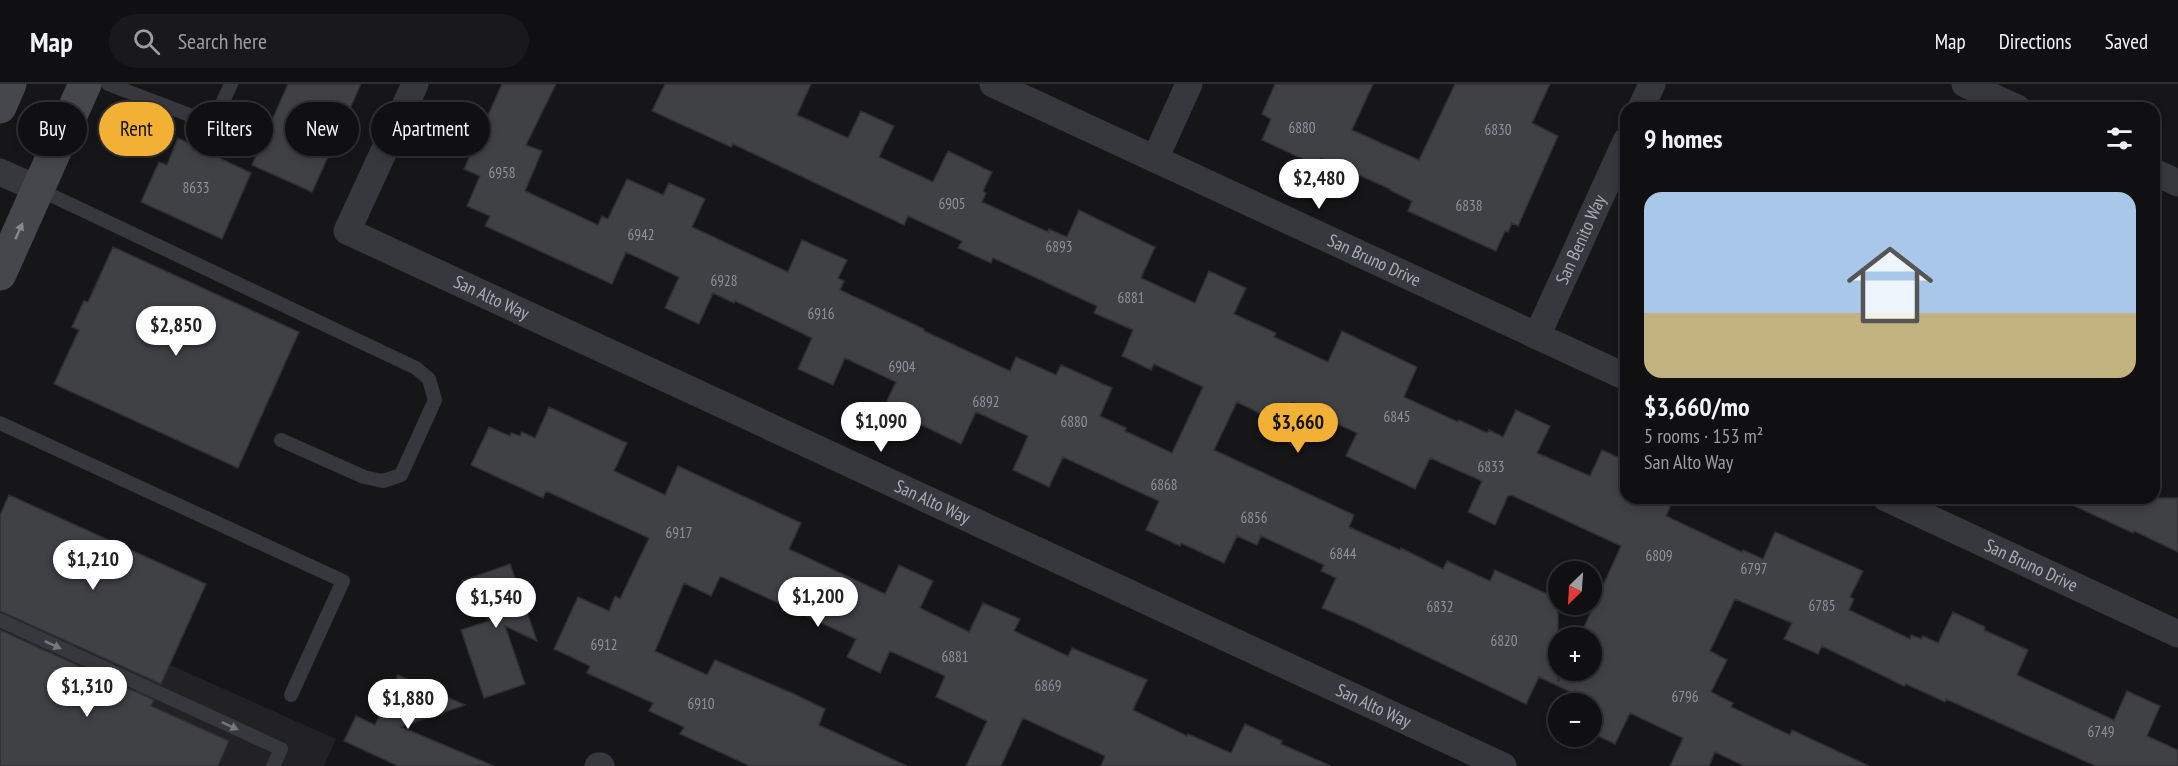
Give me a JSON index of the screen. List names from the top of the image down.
{
  "streets": {
    "street": ["San Benito Way", "San Bruno Drive", "San Alto Way"]
  },
  "crossings": [
    ["San Benito Way", "San Bruno Drive"]
  ],
  "house_numbers": [
    "6880",
    "6830",
    "6958",
    "8633",
    "6905",
    "6838",
    "6942",
    "6893",
    "6928",
    "6881",
    "6916",
    "6904",
    "6892",
    "6845",
    "6880",
    "6833",
    "6868",
    "6856",
    "6917",
    "6844",
    "6809",
    "6797",
    "6785",
    "6832",
    "6820",
    "6912",
    "6881",
    "6869",
    "6796",
    "6910",
    "6749"
  ],
  "north": "bottom left",
  "page": {
    "header": "Map",
    "search": "Search here",
    "nav": ["Map", "Directions", "Saved"],
    "chip": [
      "Buy",
      "Rent",
      "Filters",
      "New",
      "Apartment"
    ],
    "heading": "9 homes",
    "price": [
      "$2,480",
      "$2,850",
      "$1,090",
      "$3,660",
      "$1,210",
      "$1,200",
      "$1,540",
      "$1,310",
      "$1,880"
    ],
    "list": [
      {
        "name": "$3,660/mo",
        "note": "5 rooms · 153 m² · San Alto Way"
      }
    ],
    "map_buttons": ["+", "−"]
  }
}
